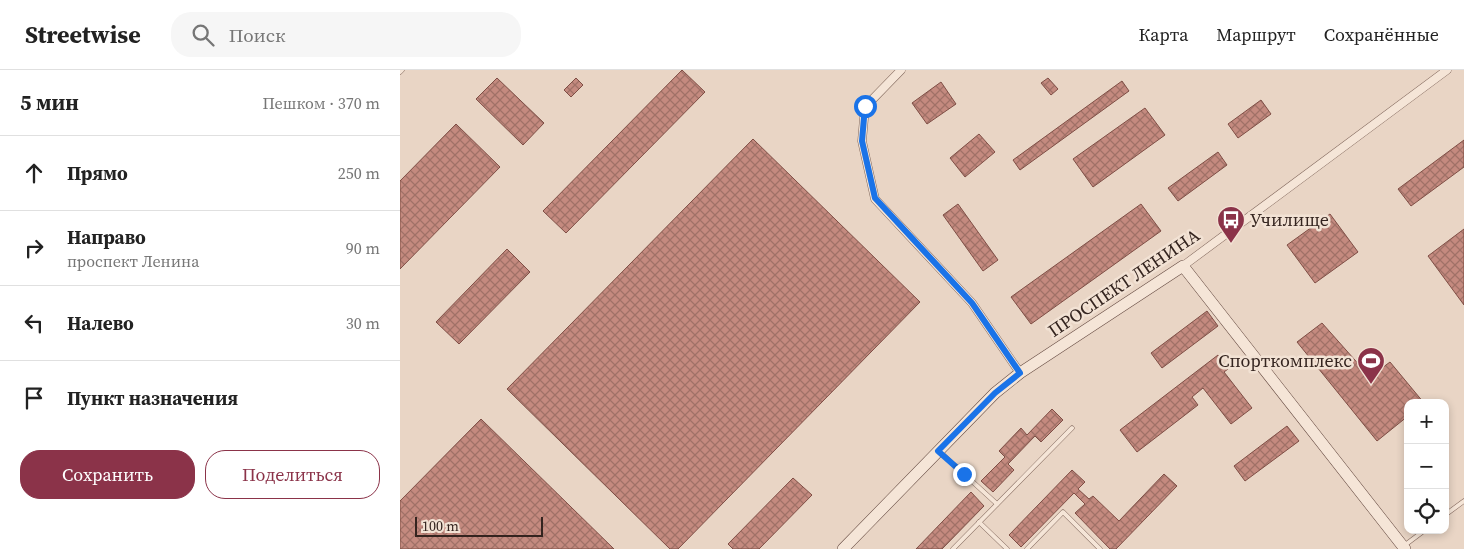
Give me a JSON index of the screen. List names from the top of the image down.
{
  "streets": {
    "street": ["ПРОСПЕКТ ЛЕНИНА"]
  },
  "places": {
    "bus stop": ["Училище"],
    "sports": ["Спорткомплекс"]
  },
  "scale_bar": "100 m",
  "page": {
    "header": "Streetwise",
    "search": "Поиск",
    "nav": ["Карта", "Маршрут", "Сохранённые"],
    "heading": ["5 мин", "Пешком · 370 m"],
    "list": [
      ["Прямо", "250 m"],
      ["Направо", "проспект Ленина", "90 m"],
      ["Налево", "30 m"],
      "Пункт назначения"
    ],
    "map_buttons": ["+", "−"],
    "buttons": ["Сохранить", "Поделиться"],
    "scale": "100 m"
  }
}
